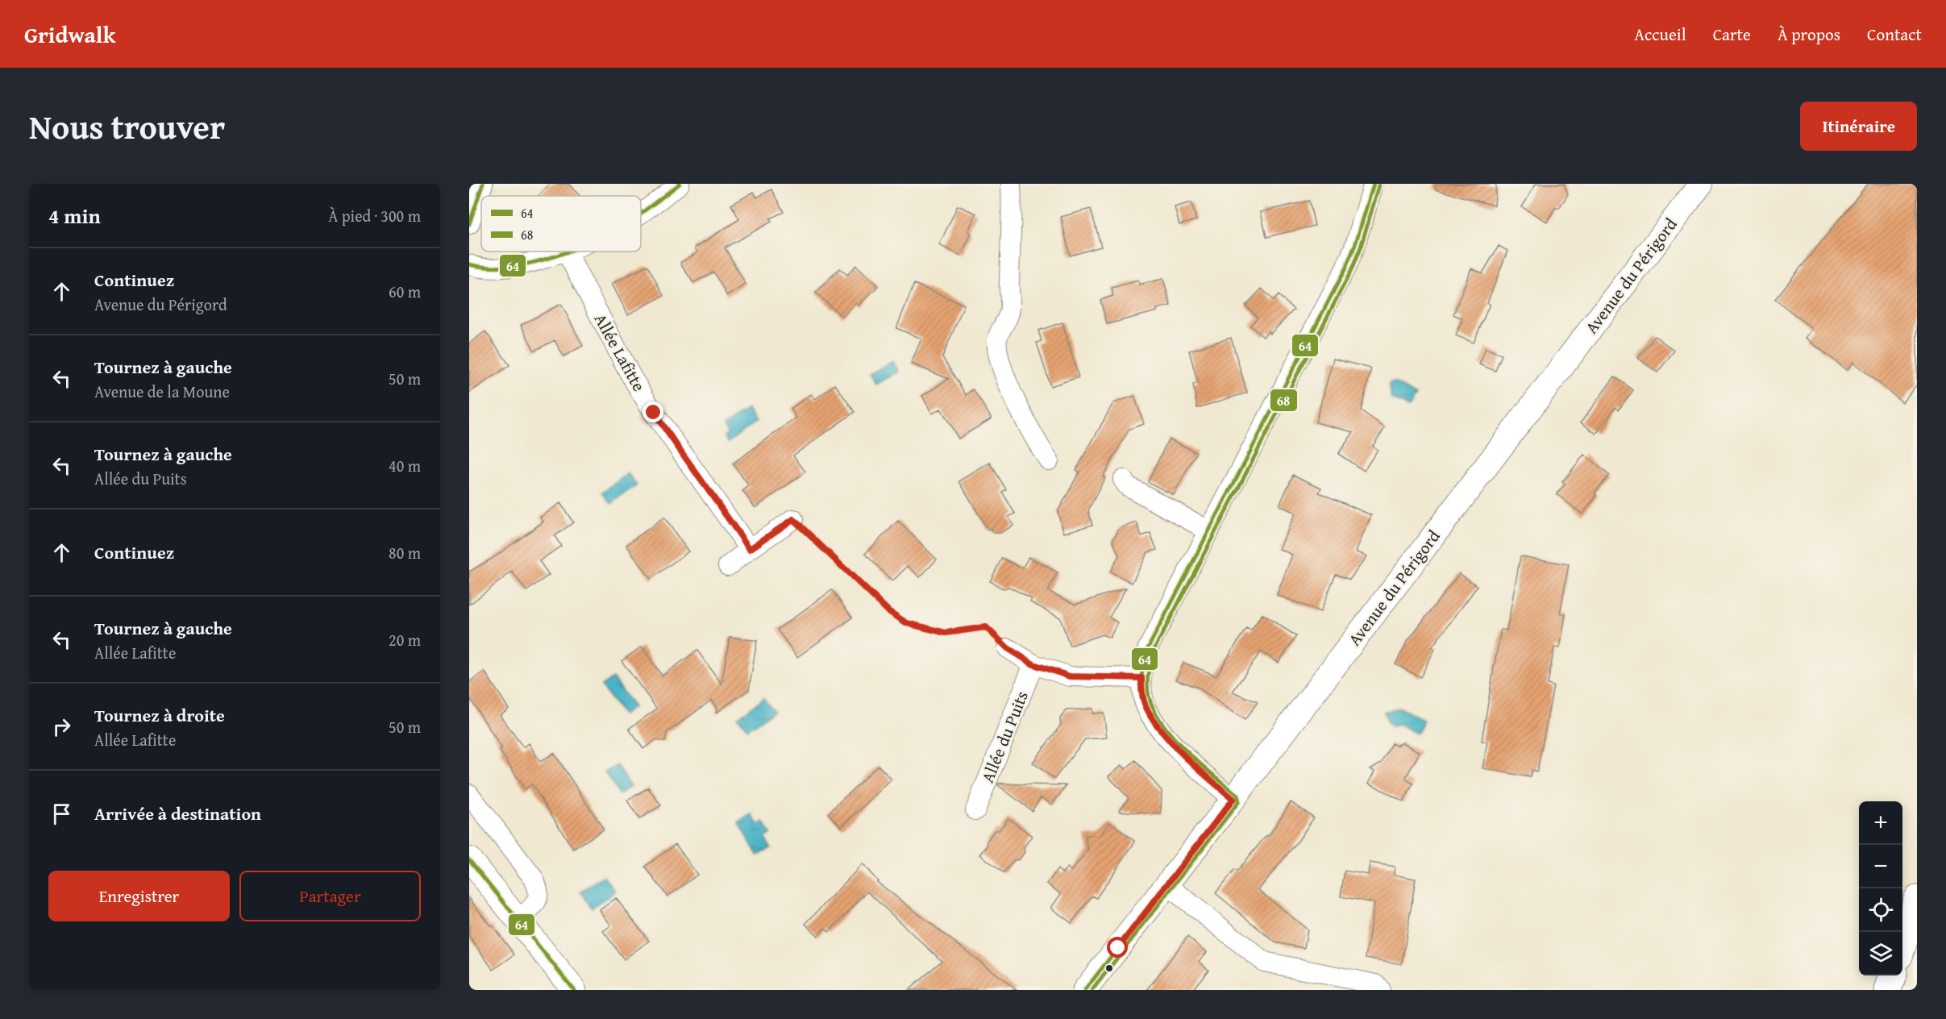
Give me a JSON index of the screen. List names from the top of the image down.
{
  "streets": {
    "street": ["Avenue du Périgord", "Allée Lafitte", "Allée du Puits"]
  },
  "lines": ["transit line 64", "transit line 68"],
  "legend": ["64", "68"],
  "page": {
    "header": "Gridwalk",
    "nav": [
      "Accueil",
      "Carte",
      "À propos",
      "Contact"
    ],
    "title": "Nous trouver",
    "buttons": [
      "Itinéraire",
      ["Enregistrer", "Partager"]
    ],
    "heading": ["4 min", "À pied · 300 m"],
    "list": [
      ["Continuez", "Avenue du Périgord", "60 m"],
      ["Tournez à gauche", "Avenue de la Moune", "50 m"],
      ["Tournez à gauche", "Allée du Puits", "40 m"],
      ["Continuez", "80 m"],
      ["Tournez à gauche", "Allée Lafitte", "20 m"],
      ["Tournez à droite", "Allée Lafitte", "50 m"],
      "Arrivée à destination"
    ],
    "map_buttons": ["+", "−"]
  }
}
